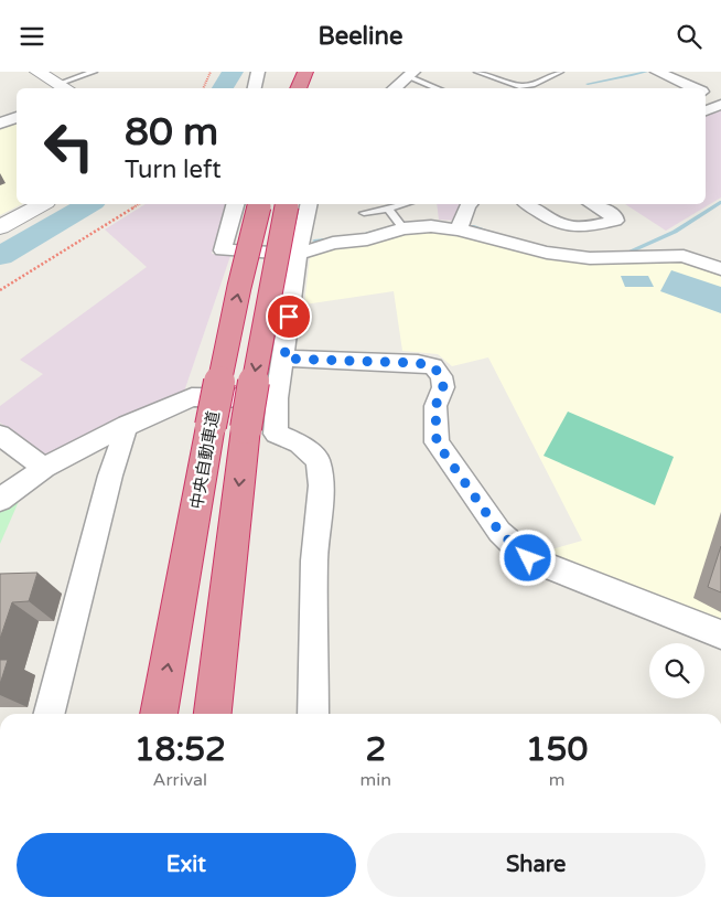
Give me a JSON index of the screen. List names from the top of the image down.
{
  "streets": {
    "highway": ["中央自動車道"]
  },
  "page": {
    "header": "Beeline",
    "turn": ["80 m", "Turn left"],
    "eta": [
      "18:52",
      "Arrival",
      "2",
      "min",
      "150",
      "m"
    ],
    "buttons": ["Exit", "Share"]
  }
}
